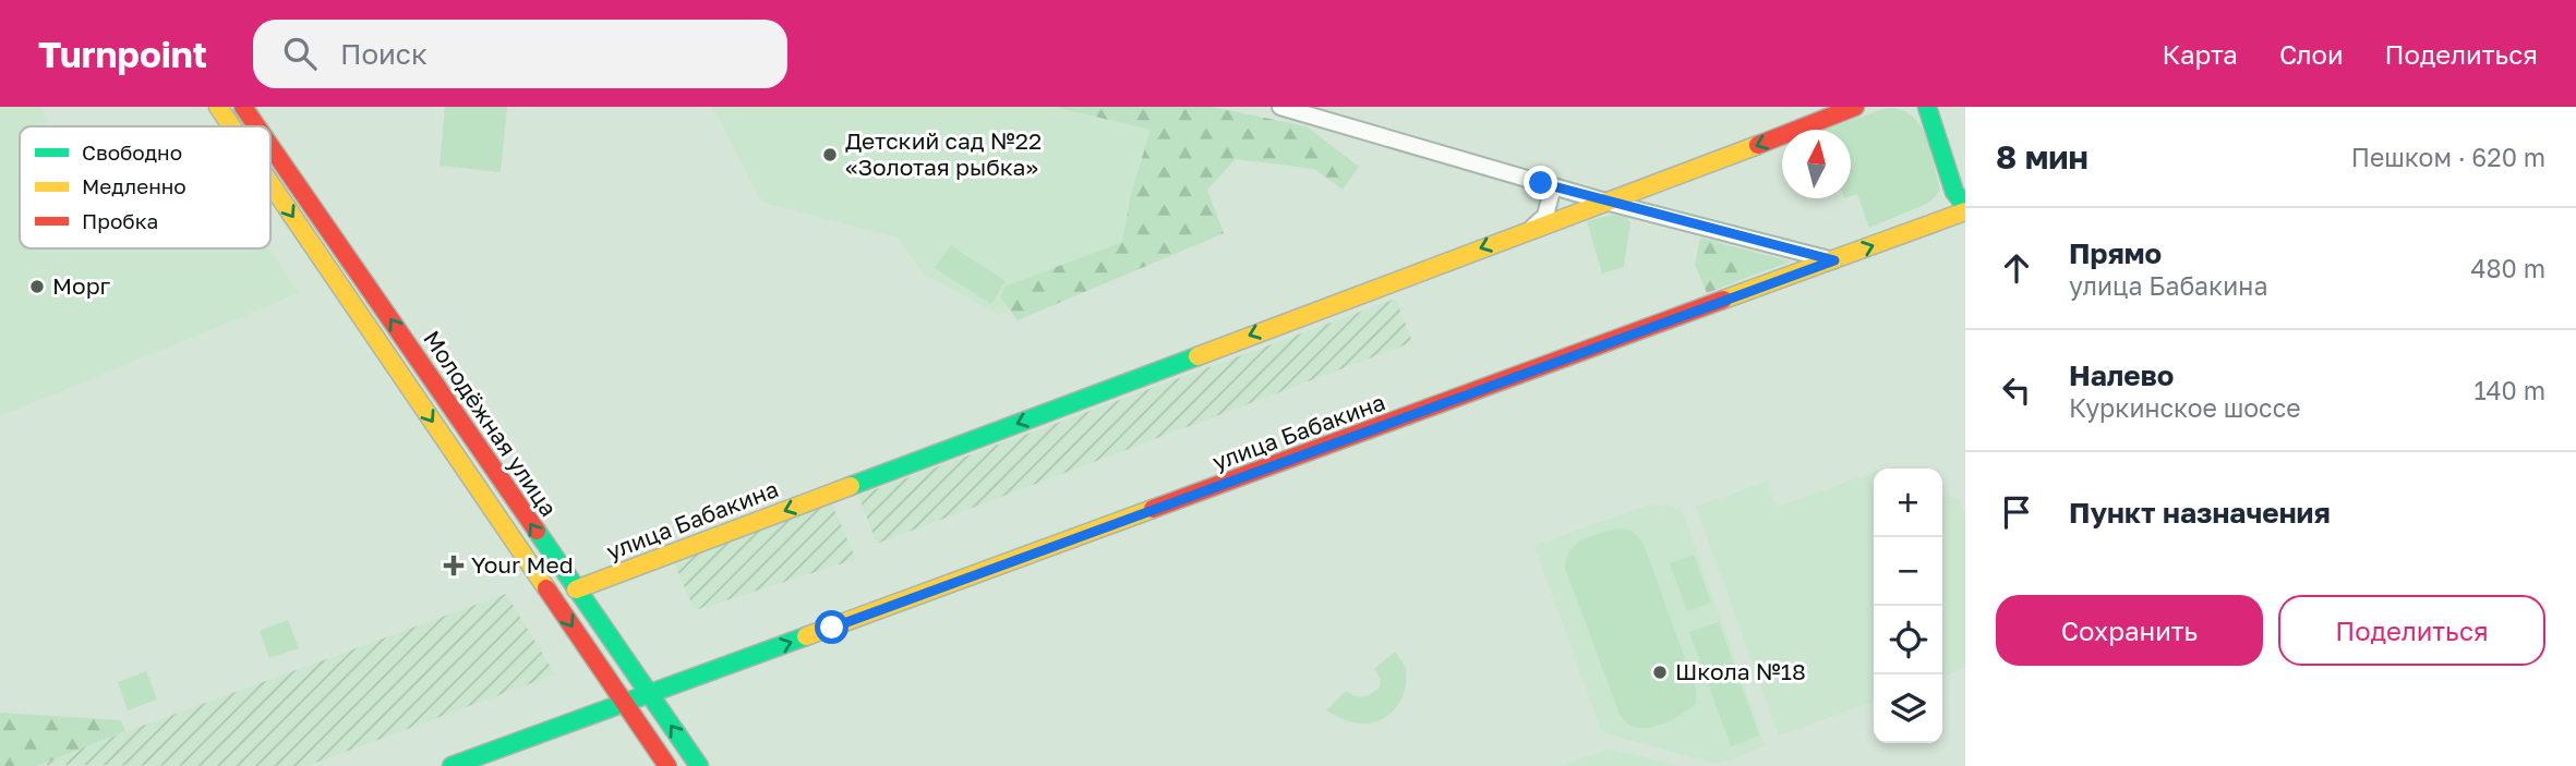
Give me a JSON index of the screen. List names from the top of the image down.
{
  "streets": {
    "street": ["Молодёжная улица", "улица Бабакина"]
  },
  "crossings": [
    ["Молодёжная улица", "улица Бабакина"]
  ],
  "places": {
    "other": ["Детский сад №22 «Золотая рыбка»", "Морг", "Школа №18"],
    "health": ["Your Med"]
  },
  "legend": ["Свободно", "Медленно", "Пробка"],
  "north": "top",
  "page": {
    "header": "Turnpoint",
    "search": "Поиск",
    "nav": ["Карта", "Слои", "Поделиться"],
    "heading": ["8 мин", "Пешком · 620 m"],
    "list": [
      ["Прямо", "улица Бабакина", "480 m"],
      ["Налево", "Куркинское шоссе", "140 m"],
      "Пункт назначения"
    ],
    "map_buttons": ["+", "−"],
    "buttons": ["Сохранить", "Поделиться"]
  }
}
